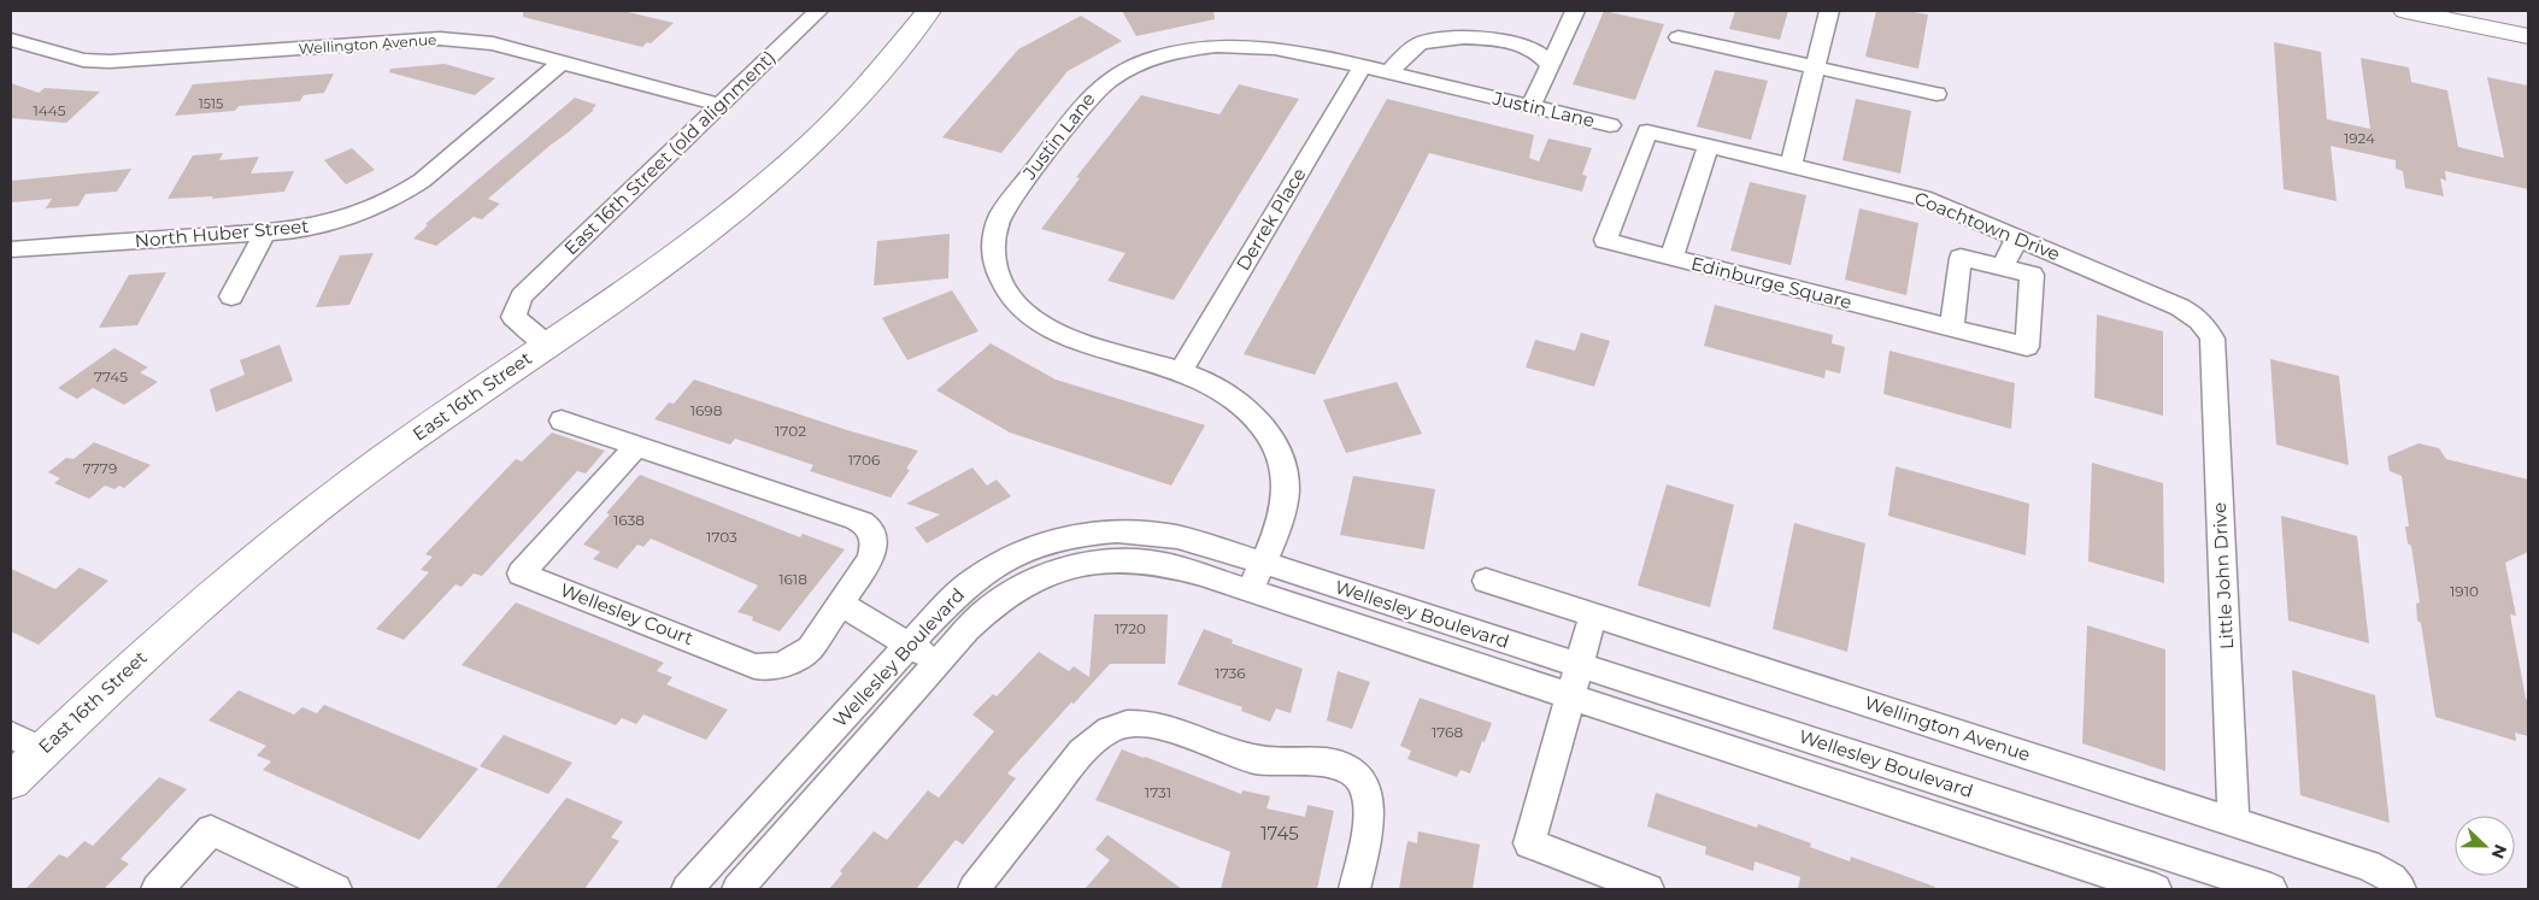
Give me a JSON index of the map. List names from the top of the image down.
{
  "streets": {
    "main road": ["East 16th Street"],
    "street": [
      "Wellington Avenue",
      "Justin Lane",
      "East 16th Street (old alignment)",
      "Derrek Place",
      "Coachtown Drive",
      "North Huber Street",
      "Edinburge Square",
      "Little John Drive",
      "Wellesley Court",
      "Wellesley Boulevard"
    ]
  },
  "crossings": [
    ["Wellington Avenue", "East 16th Street (old alignment)"],
    ["Wellington Avenue", "North Huber Street"],
    ["Wellington Avenue", "Little John Drive"],
    ["Justin Lane", "Derrek Place"],
    ["Justin Lane", "Wellesley Boulevard"],
    ["East 16th Street (old alignment)", "East 16th Street"],
    ["Coachtown Drive", "Edinburge Square"],
    ["Coachtown Drive", "Little John Drive"]
  ],
  "house_numbers": [
    "1515",
    "1445",
    "1924",
    "7745",
    "1698",
    "1702",
    "1706",
    "7779",
    "1638",
    "1703",
    "1618",
    "1910",
    "1720",
    "1736",
    "1768",
    "1731",
    "1745"
  ],
  "north": "right"
}
